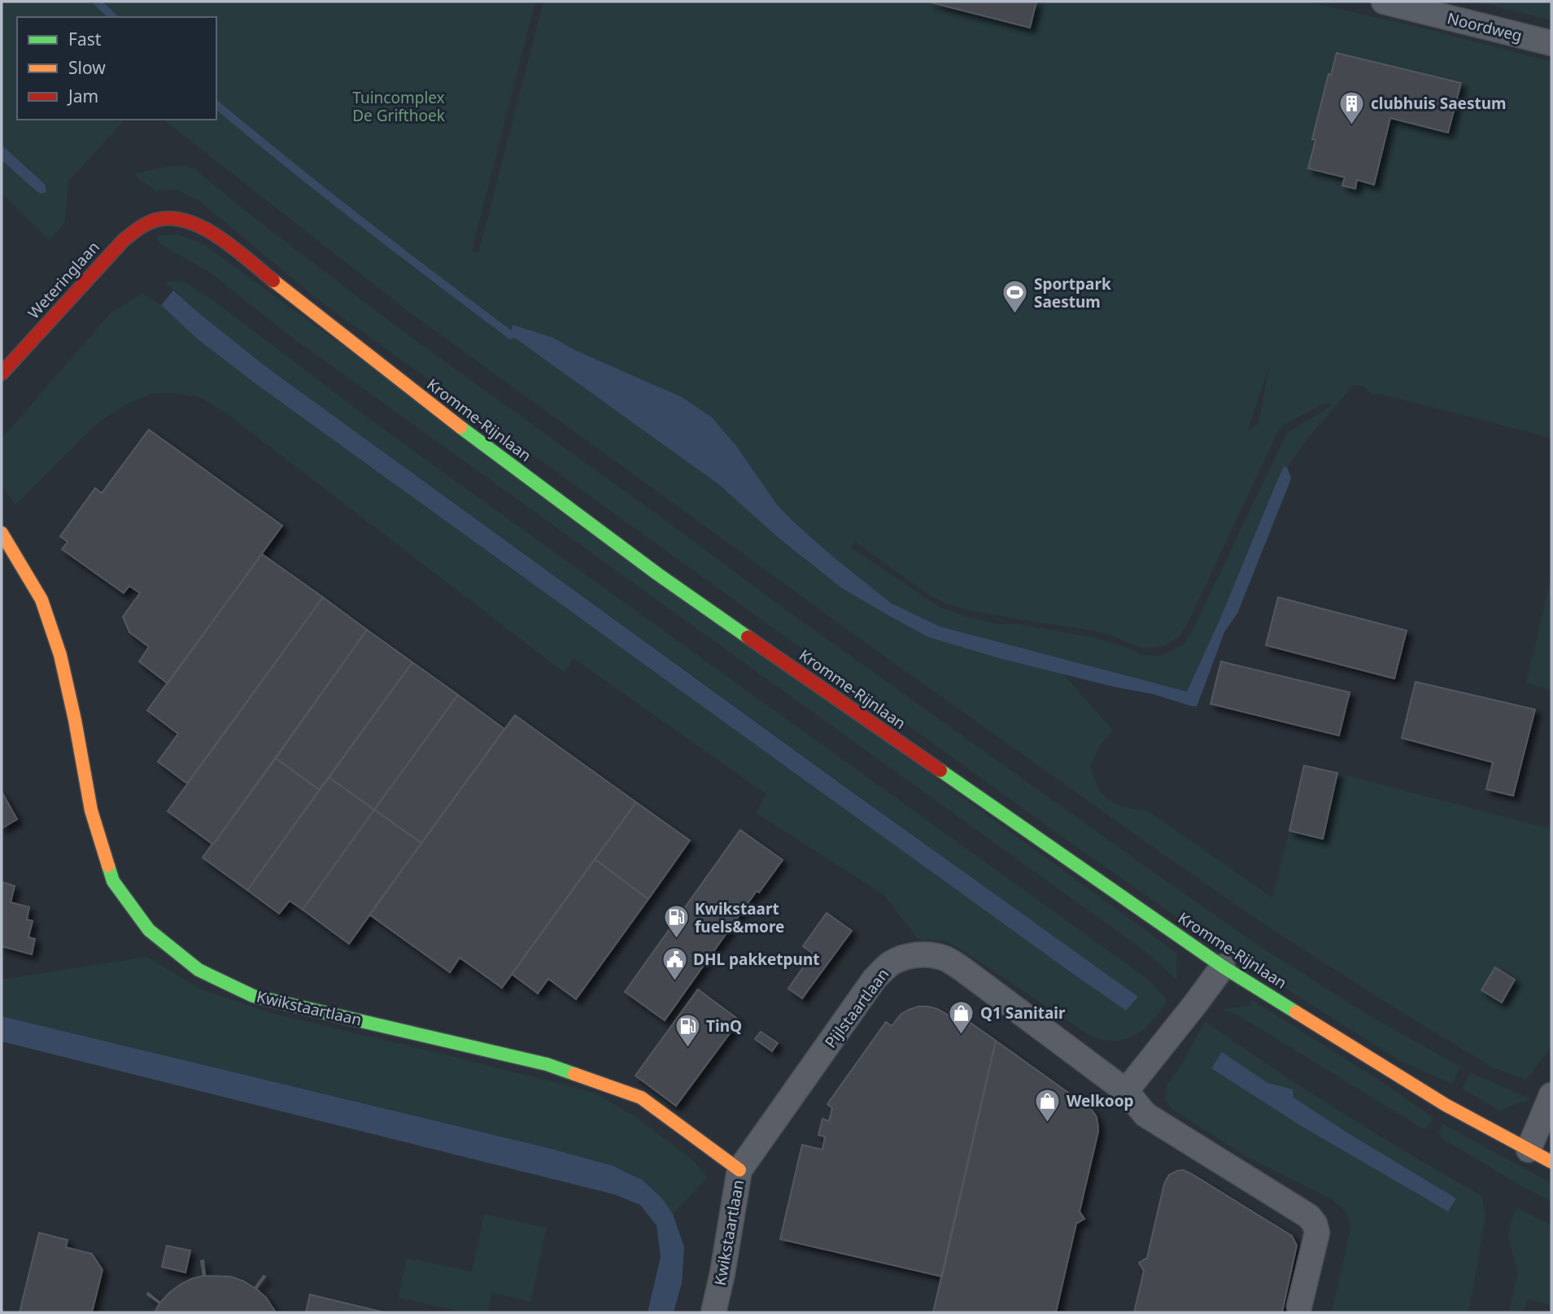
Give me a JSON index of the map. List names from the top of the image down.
{
  "streets": {
    "street": [
      "Noordweg",
      "Weteringlaan",
      "Kromme-Rijnlaan",
      "Kwikstaartlaan",
      "Pijlstaartlaan"
    ]
  },
  "crossings": [
    ["Weteringlaan", "Kromme-Rijnlaan"],
    ["Kwikstaartlaan", "Pijlstaartlaan"]
  ],
  "parks": ["Tuincomplex De Grifthoek"],
  "places": {
    "building": ["clubhuis Saestum"],
    "sports": ["Sportpark Saestum"],
    "fuel station": ["Kwikstaart fuels&more", "TinQ"],
    "public building": ["DHL pakketpunt"],
    "shop": ["Q1 Sanitair", "Welkoop"]
  },
  "legend": ["Fast", "Slow", "Jam"]
}
